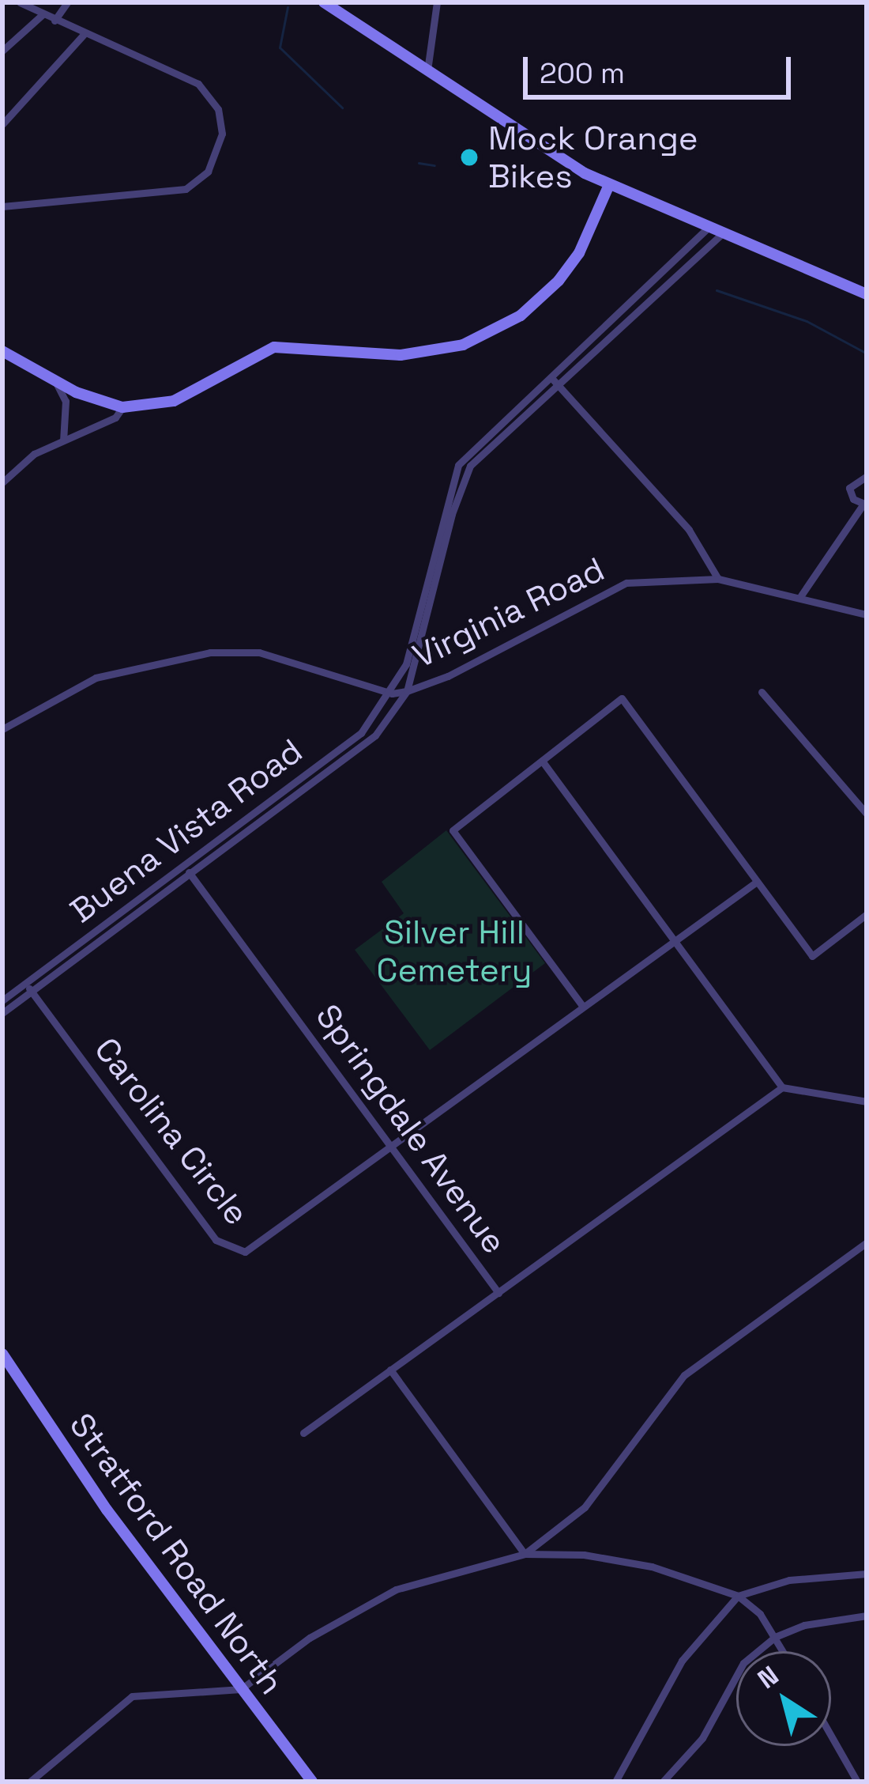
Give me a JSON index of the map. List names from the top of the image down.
{
  "streets": {
    "main road": ["Stratford Road North"],
    "street": [
      "Virginia Road",
      "Buena Vista Road",
      "Springdale Avenue",
      "Carolina Circle"
    ]
  },
  "crossings": [
    ["Virginia Road", "Buena Vista Road"],
    ["Buena Vista Road", "Springdale Avenue"],
    ["Buena Vista Road", "Carolina Circle"],
    ["Springdale Avenue", "Carolina Circle"]
  ],
  "parks": ["Silver Hill Cemetery"],
  "places": ["Mock Orange Bikes"],
  "scale_bar": "200 m",
  "north": "top left"
}
